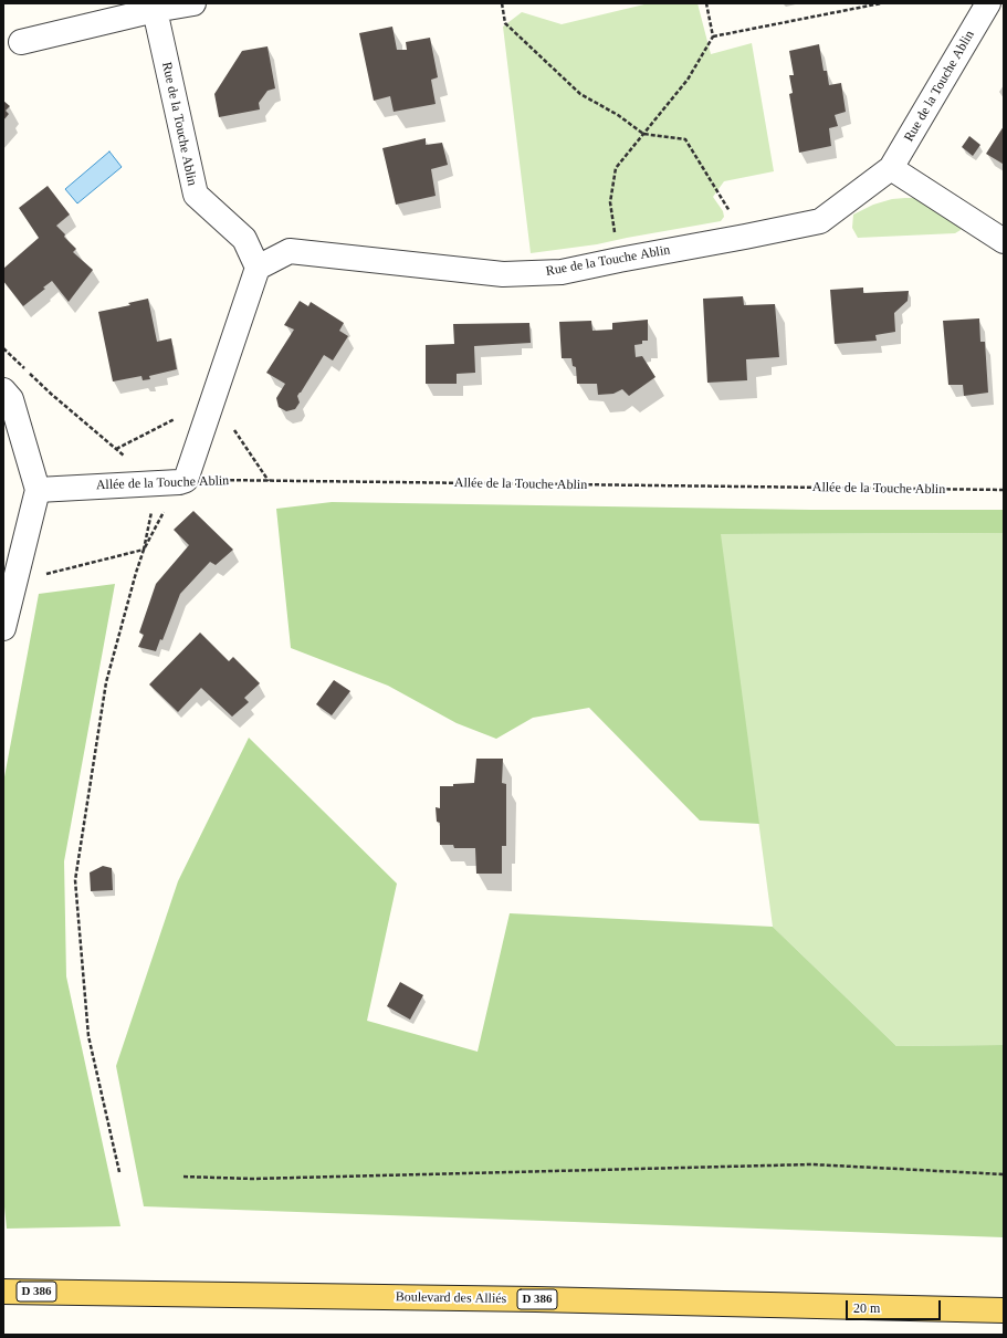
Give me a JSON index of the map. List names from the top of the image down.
{
  "streets": {
    "main road": ["D 386", "Boulevard des Alliés"],
    "street": ["Rue de la Touche Ablin", "Allée de la Touche Ablin"]
  },
  "scale_bar": "20 m"
}
